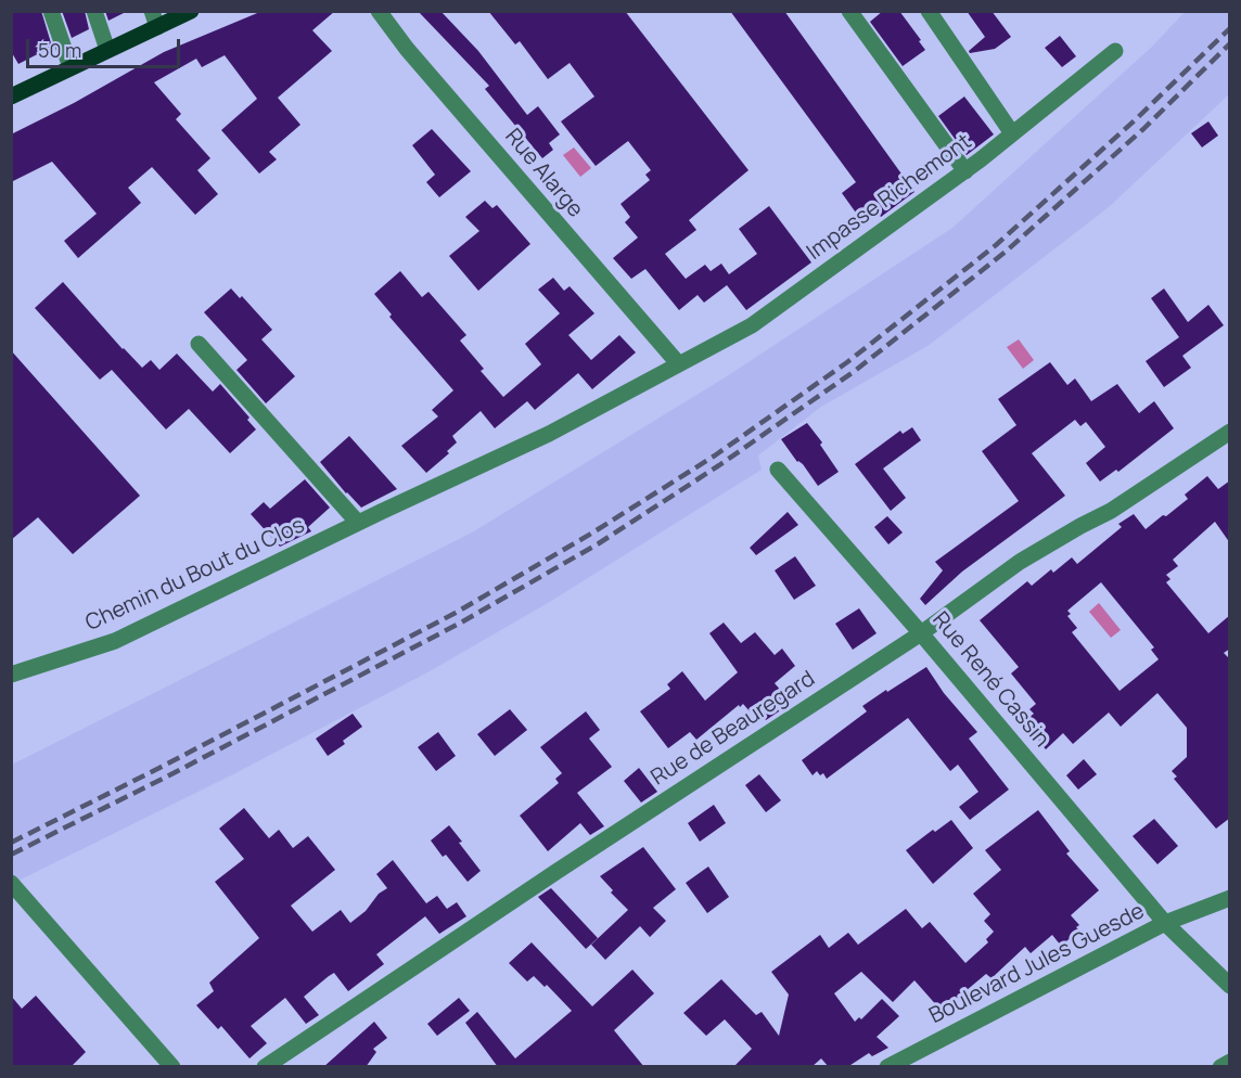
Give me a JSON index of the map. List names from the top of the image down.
{
  "streets": {
    "street": [
      "Rue Alarge",
      "Impasse Richemont",
      "Chemin du Bout du Clos",
      "Rue René Cassin",
      "Rue de Beauregard",
      "Boulevard Jules Guesde"
    ]
  },
  "crossings": [
    ["Rue Alarge", "Impasse Richemont"],
    ["Rue Alarge", "Chemin du Bout du Clos"],
    ["Impasse Richemont", "Chemin du Bout du Clos"],
    ["Rue René Cassin", "Rue de Beauregard"],
    ["Rue René Cassin", "Boulevard Jules Guesde"]
  ],
  "scale_bar": "50 m"
}
